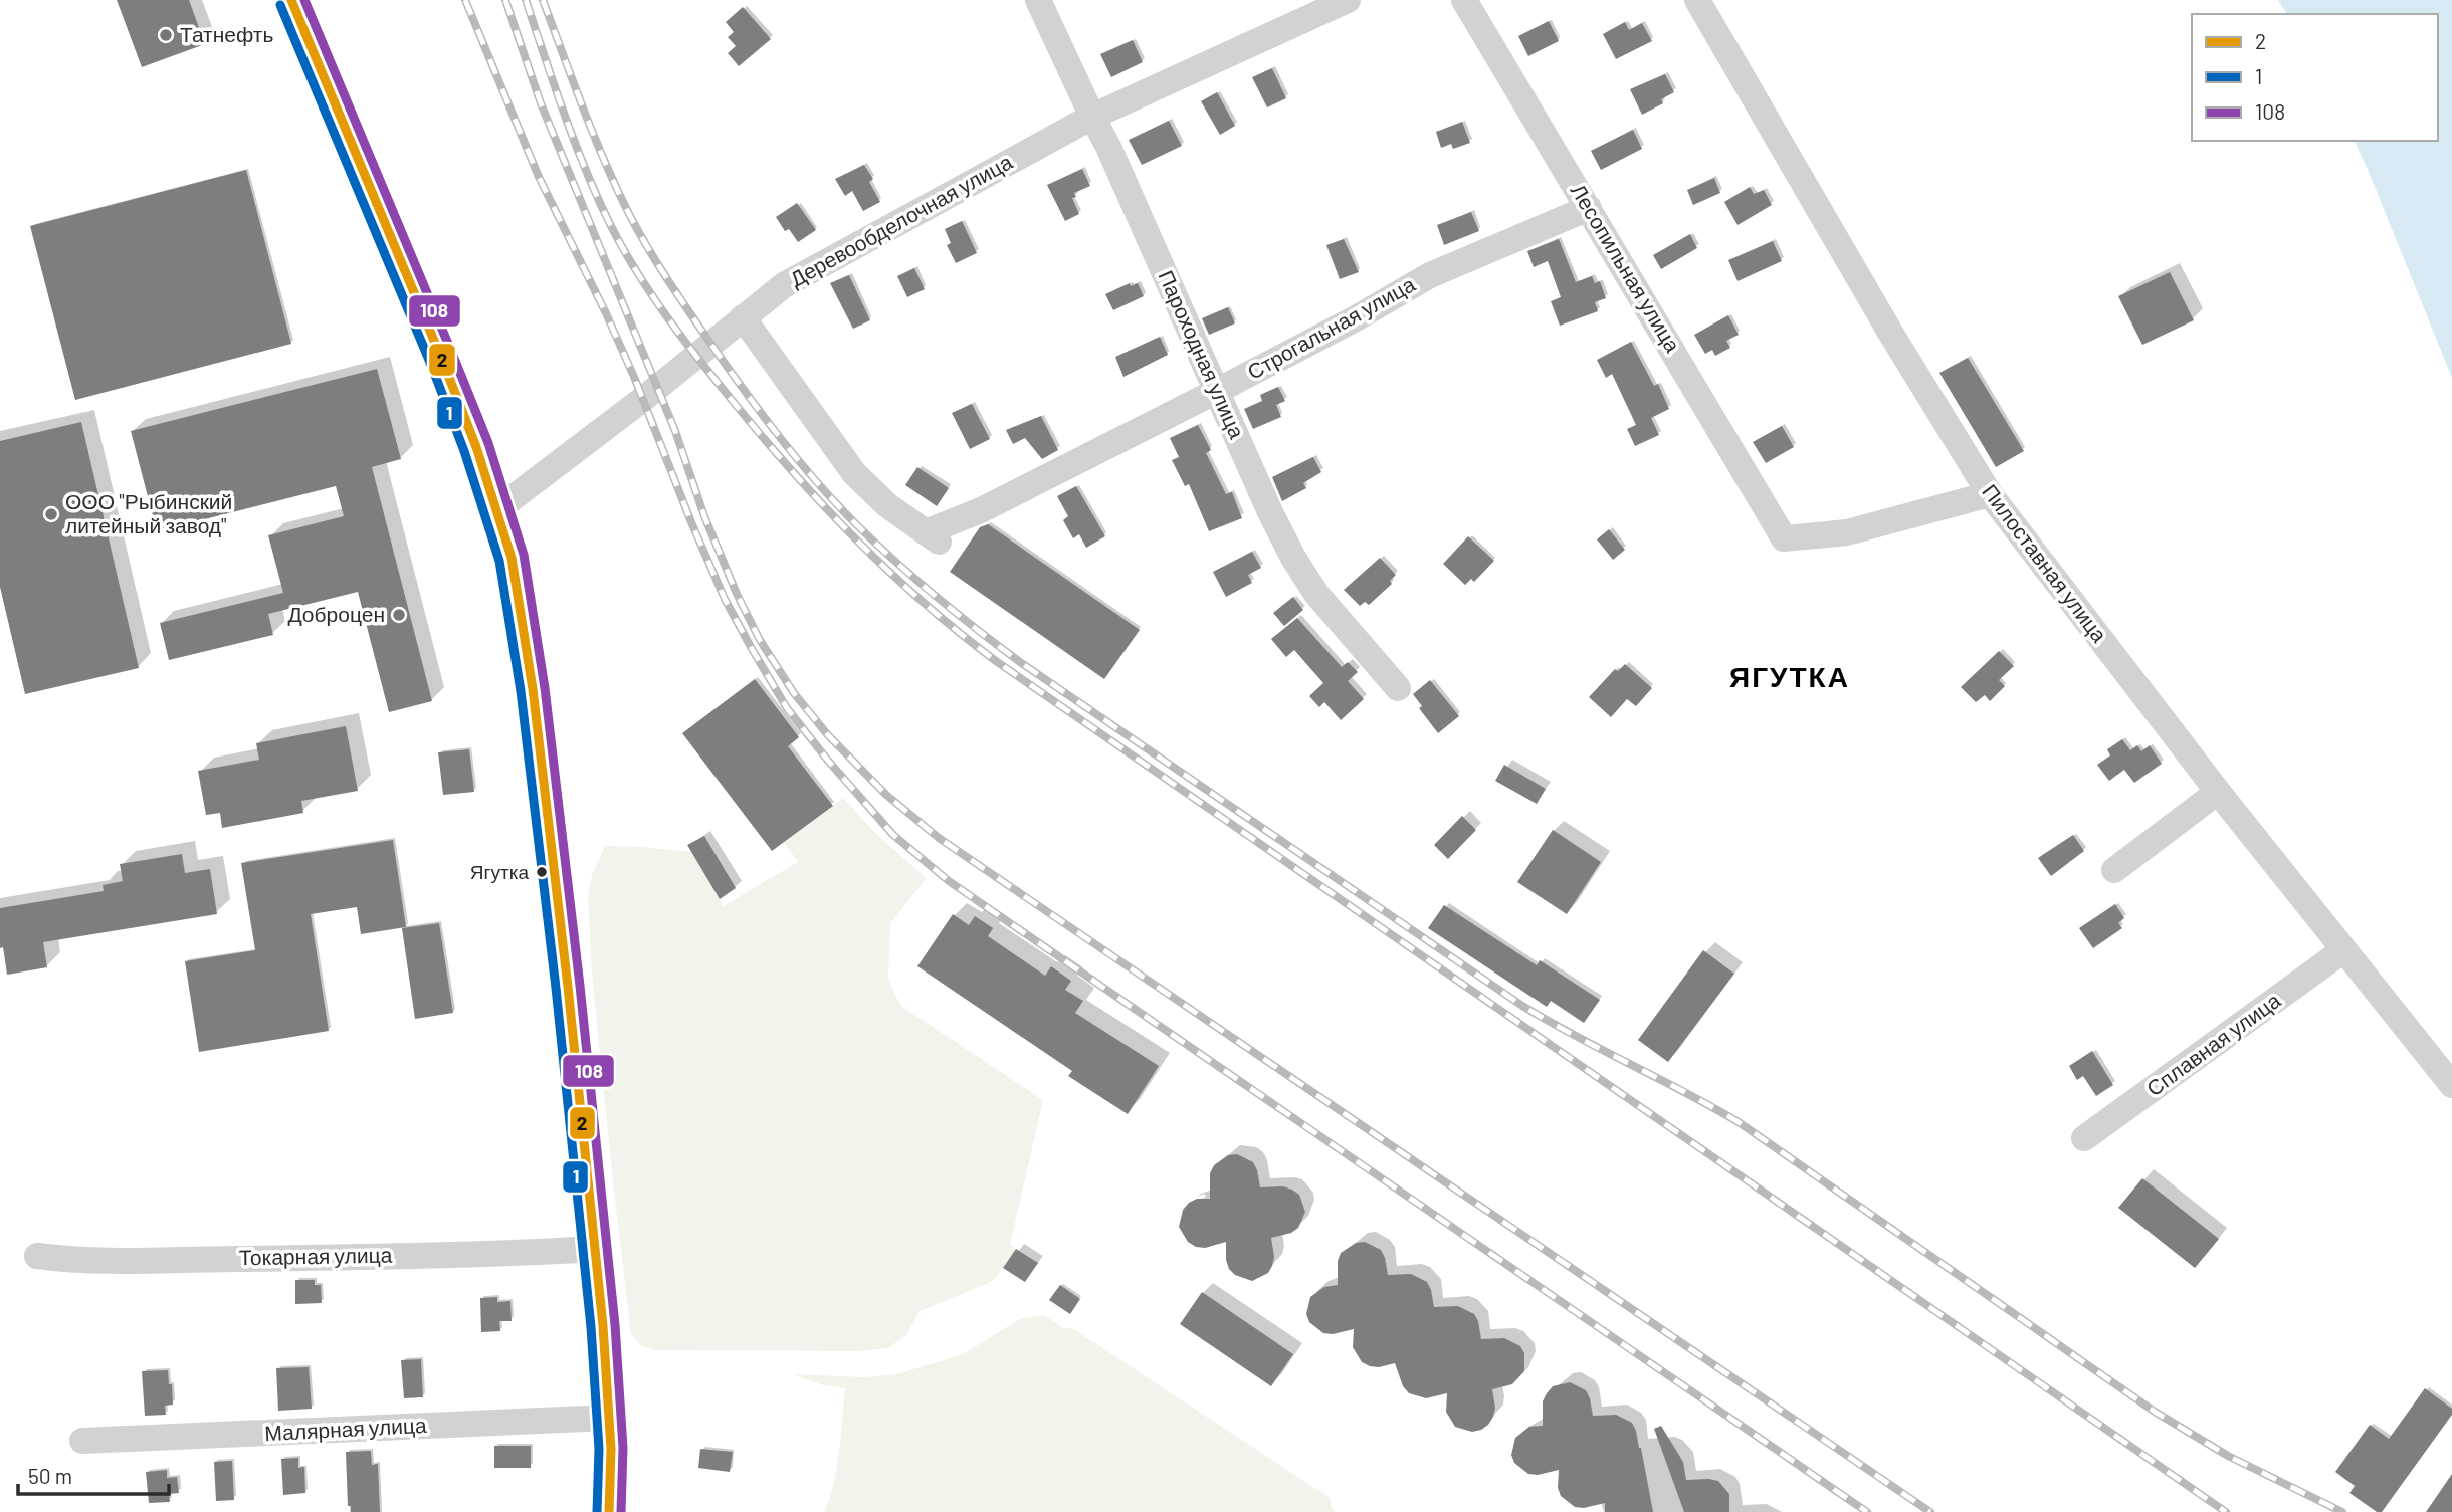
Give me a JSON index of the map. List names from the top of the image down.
{
  "streets": {
    "street": [
      "Деревообделочная улица",
      "Лесопильная улица",
      "Строгальная улица",
      "Пароходная улица",
      "Пилоставная улица",
      "Сплавная улица",
      "Токарная улица",
      "Малярная улица"
    ]
  },
  "crossings": [
    ["Деревообделочная улица", "Строгальная улица"],
    ["Деревообделочная улица", "Пароходная улица"],
    ["Лесопильная улица", "Строгальная улица"],
    ["Лесопильная улица", "Пилоставная улица"],
    ["Строгальная улица", "Пароходная улица"],
    ["Пилоставная улица", "Сплавная улица"]
  ],
  "districts": ["ЯГУТКА"],
  "places": [
    "Татнефть",
    "ООО \"Рыбинский литейный завод\"",
    "Доброцен",
    "Ягутка"
  ],
  "lines": ["transit line 2", "transit line 108", "transit line 1"],
  "legend": ["2", "1", "108"],
  "scale_bar": "50 m"
}
